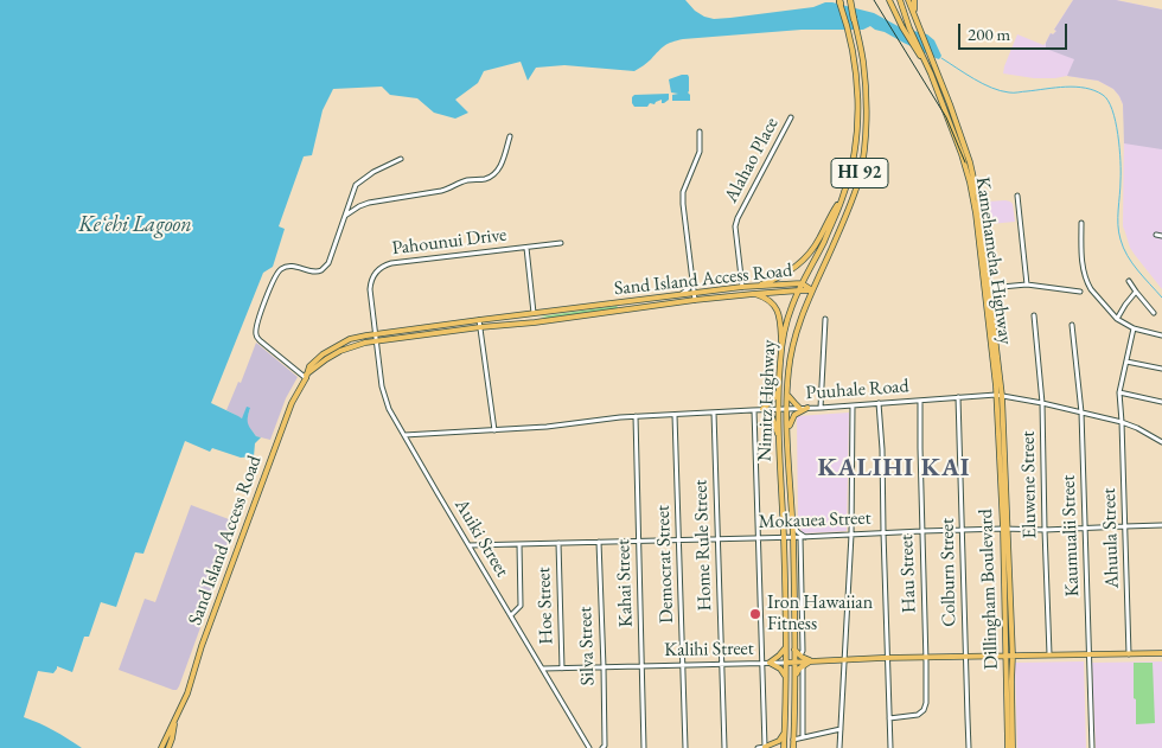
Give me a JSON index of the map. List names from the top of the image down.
{
  "streets": {
    "main road": [
      "HI 92",
      "Kamehameha Highway",
      "Sand Island Access Road",
      "Nimitz Highway",
      "Dillingham Boulevard",
      "Kalihi Street"
    ],
    "street": [
      "Alahao Place",
      "Pahounui Drive",
      "Puuhale Road",
      "Eluwene Street",
      "Mokauea Street",
      "Kaumualii Street",
      "Auiki Street",
      "Ahuula Street",
      "Home Rule Street",
      "Democrat Street",
      "Colburn Street",
      "Hau Street",
      "Kahai Street",
      "Hoe Street",
      "Silva Street"
    ]
  },
  "crossings": [
    ["Alahao Place", "Sand Island Access Road"],
    ["Pahounui Drive", "Sand Island Access Road"],
    ["Pahounui Drive", "Auiki Street"],
    ["Kamehameha Highway", "Puuhale Road"],
    ["Kamehameha Highway", "Dillingham Boulevard"],
    ["Sand Island Access Road", "Nimitz Highway"],
    ["Sand Island Access Road", "Auiki Street"],
    ["Puuhale Road", "Nimitz Highway"],
    ["Puuhale Road", "Eluwene Street"],
    ["Puuhale Road", "Kaumualii Street"],
    ["Puuhale Road", "Auiki Street"],
    ["Puuhale Road", "Ahuula Street"],
    ["Puuhale Road", "Home Rule Street"],
    ["Puuhale Road", "Democrat Street"],
    ["Puuhale Road", "Colburn Street"],
    ["Puuhale Road", "Hau Street"],
    ["Puuhale Road", "Kahai Street"],
    ["Puuhale Road", "Dillingham Boulevard"],
    ["Nimitz Highway", "Mokauea Street"],
    ["Nimitz Highway", "Kalihi Street"],
    ["Eluwene Street", "Mokauea Street"],
    ["Eluwene Street", "Kalihi Street"],
    ["Mokauea Street", "Kaumualii Street"],
    ["Mokauea Street", "Auiki Street"],
    ["Mokauea Street", "Ahuula Street"],
    ["Mokauea Street", "Home Rule Street"],
    ["Mokauea Street", "Democrat Street"],
    ["Mokauea Street", "Colburn Street"],
    ["Mokauea Street", "Hau Street"],
    ["Mokauea Street", "Kahai Street"],
    ["Mokauea Street", "Dillingham Boulevard"],
    ["Mokauea Street", "Hoe Street"],
    ["Mokauea Street", "Silva Street"],
    ["Kaumualii Street", "Kalihi Street"],
    ["Auiki Street", "Kalihi Street"],
    ["Ahuula Street", "Kalihi Street"],
    ["Home Rule Street", "Kalihi Street"],
    ["Democrat Street", "Kalihi Street"],
    ["Colburn Street", "Kalihi Street"],
    ["Hau Street", "Kalihi Street"],
    ["Kahai Street", "Kalihi Street"],
    ["Dillingham Boulevard", "Kalihi Street"],
    ["Hoe Street", "Kalihi Street"],
    ["Silva Street", "Kalihi Street"]
  ],
  "districts": ["KALIHI KAI"],
  "water": ["Keʻehi Lagoon"],
  "places": ["Iron Hawaiian Fitness"],
  "scale_bar": "200 m"
}
